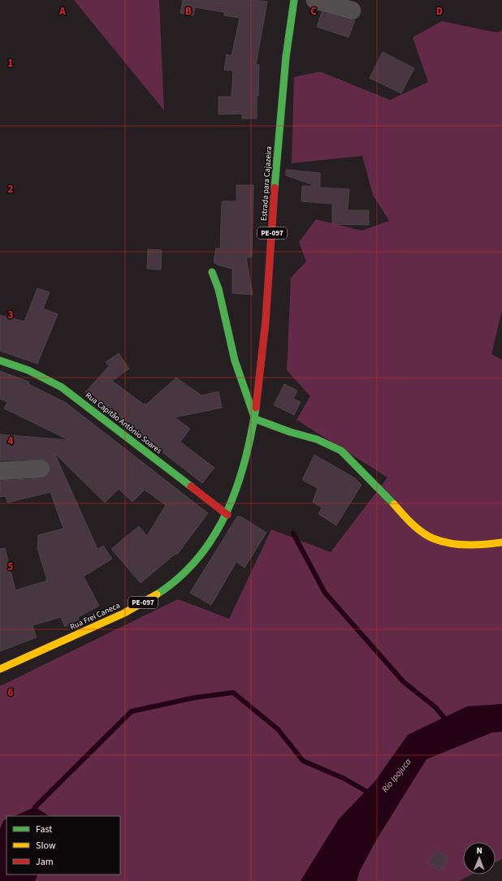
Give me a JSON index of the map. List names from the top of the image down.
{
  "streets": {
    "main road": [
      "Estrada para Cajazeira",
      "PE-097",
      "Rua Capitão Antônio Soares",
      "Rua Frei Caneca"
    ]
  },
  "crossings": [
    ["Estrada para Cajazeira", "Rua Frei Caneca"],
    ["Rua Capitão Antônio Soares", "Rua Frei Caneca"]
  ],
  "water": ["Rio Ipojuca"],
  "legend": ["Fast", "Slow", "Jam"],
  "north": "top",
  "grid": {
    "columns": [
      "A",
      "B",
      "C",
      "D"
    ],
    "rows": [
      "1",
      "2",
      "3",
      "4",
      "5",
      "6"
    ]
  }
}
